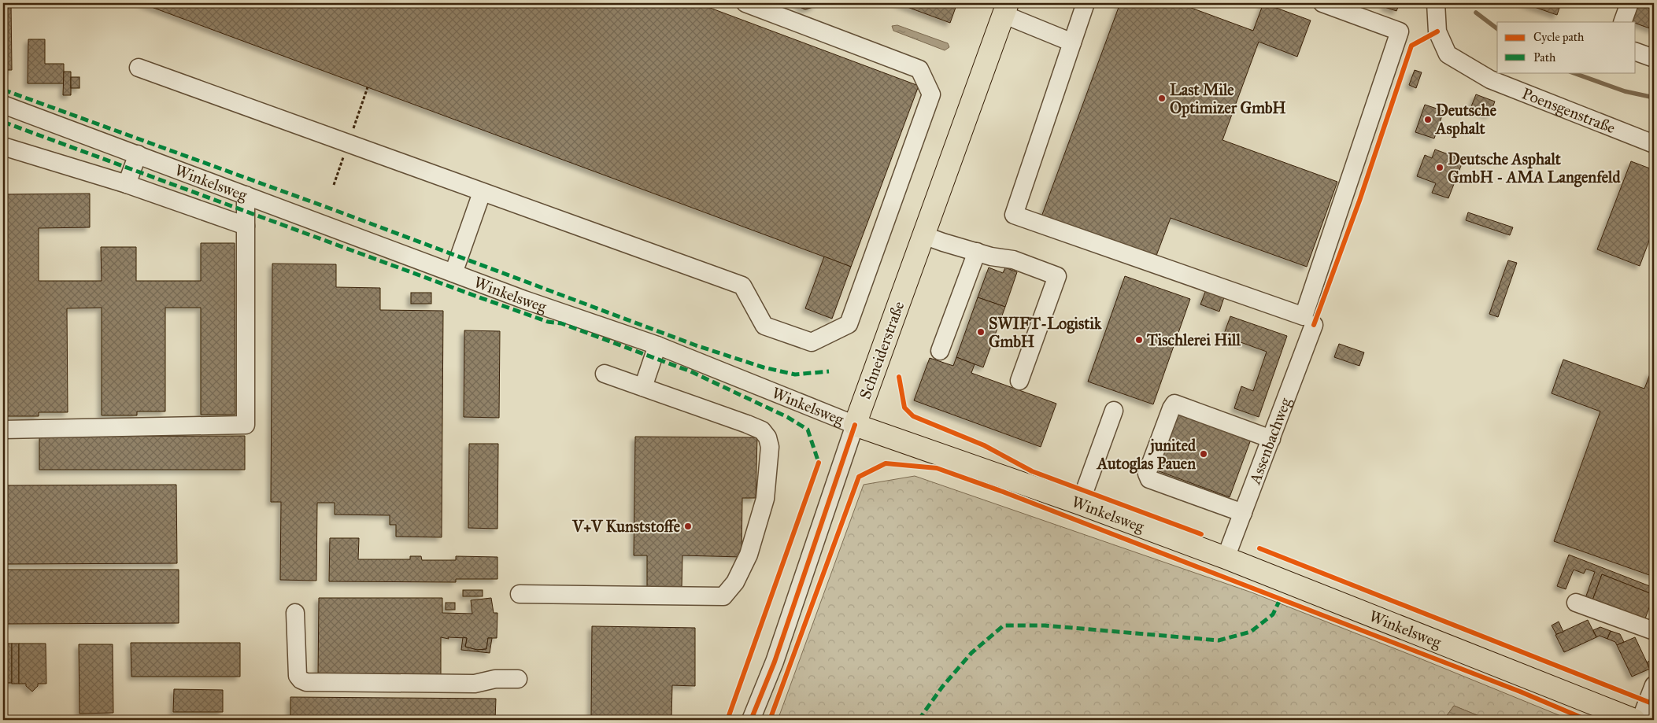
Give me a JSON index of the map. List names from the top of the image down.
{
  "streets": {
    "main road": ["Winkelsweg", "Schneiderstraße"],
    "street": ["Poensgenstraße", "Assenbachweg"]
  },
  "crossings": [
    ["Winkelsweg", "Schneiderstraße"],
    ["Winkelsweg", "Assenbachweg"]
  ],
  "places": [
    "Last Mile Optimizer GmbH",
    "Deutsche Asphalt",
    "Deutsche Asphalt GmbH - AMA Langenfeld",
    "SWIFT-Logistik GmbH",
    "Tischlerei Hill",
    "junited Autoglas Pauen",
    "V+V Kunststoffe"
  ],
  "legend": ["Cycle path", "Path"]
}
